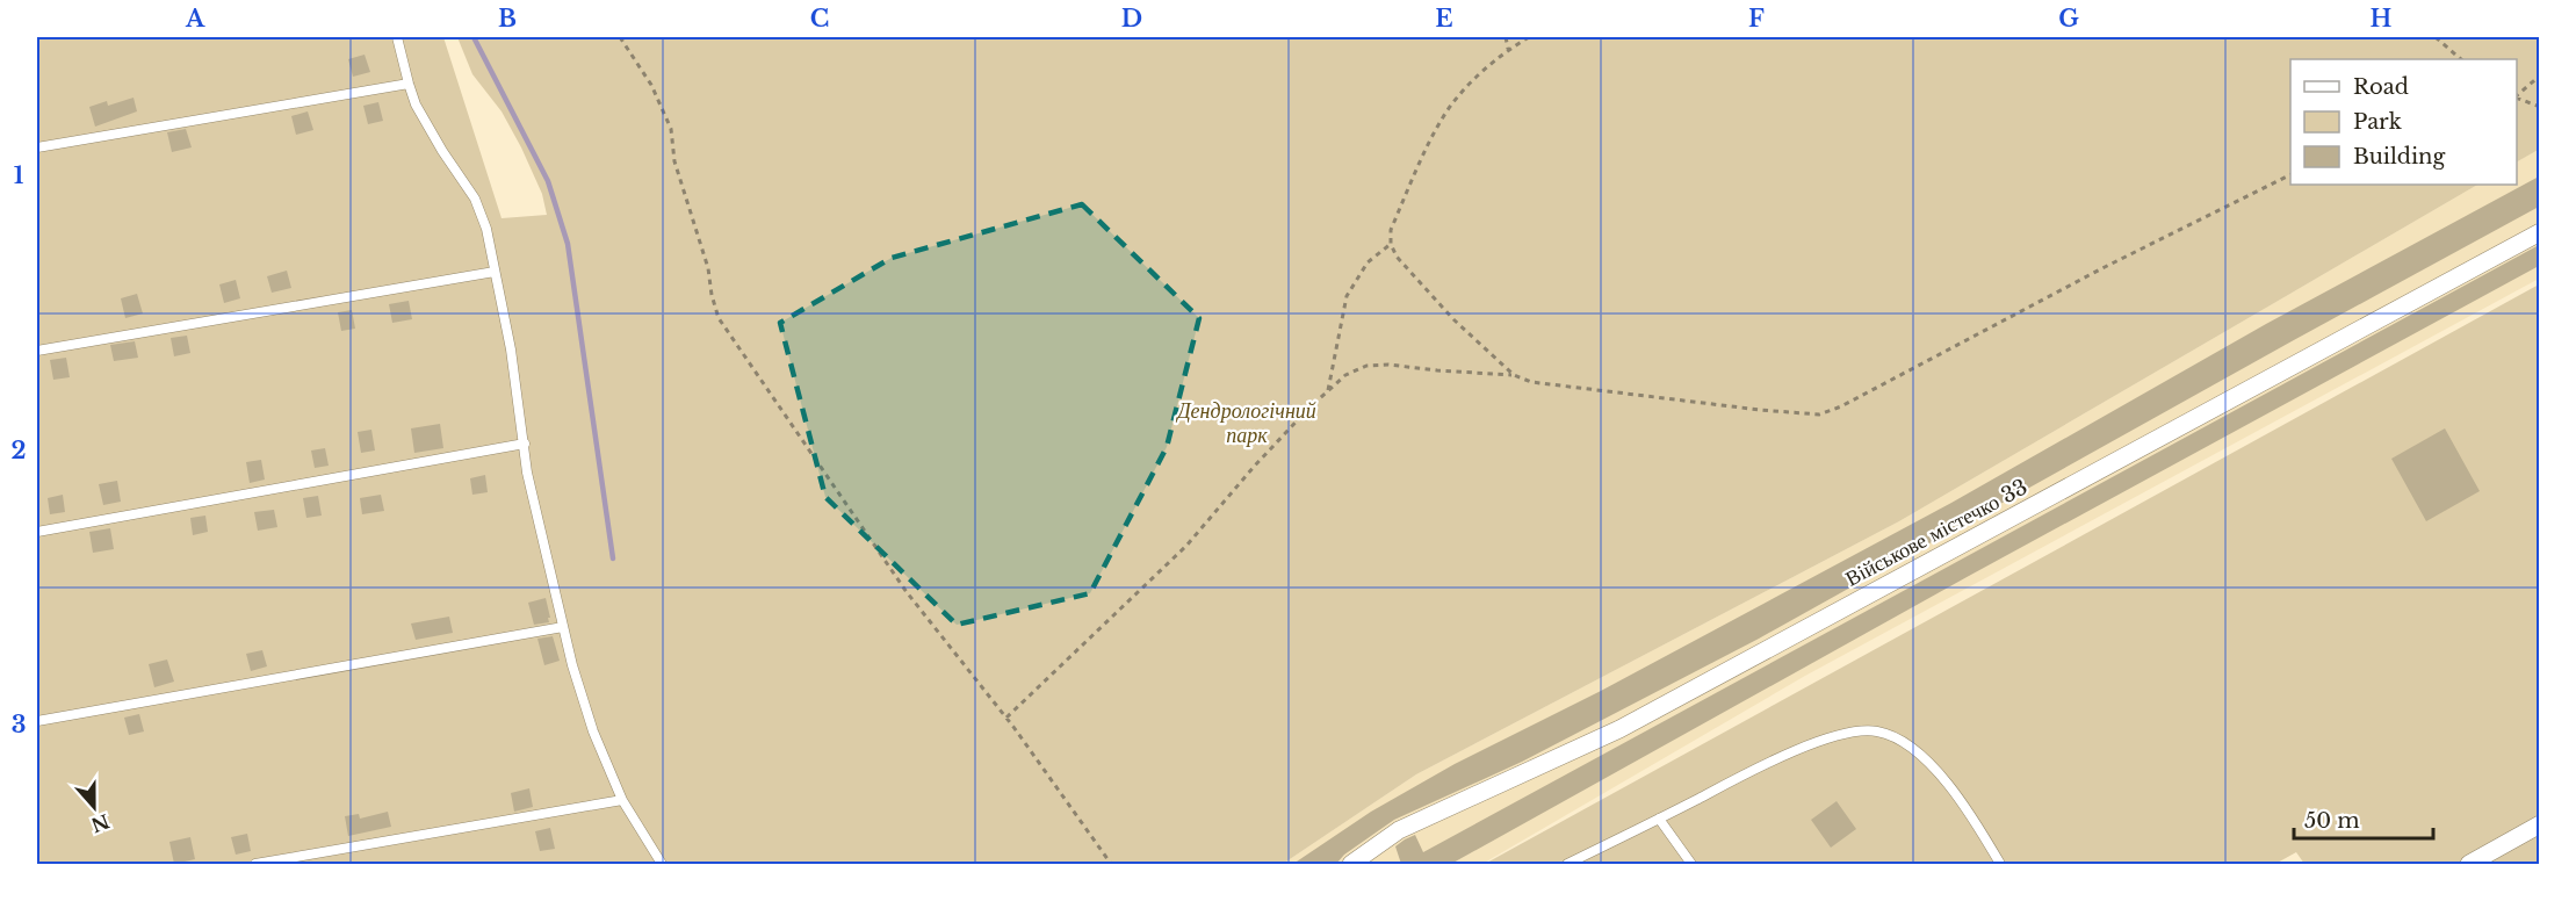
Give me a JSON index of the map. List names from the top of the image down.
{
  "streets": {
    "street": ["Військове містечко 33"]
  },
  "parks": ["Дендрологічний парк"],
  "legend": ["Road", "Park", "Building"],
  "scale_bar": "50 m",
  "north": "bottom",
  "grid": {
    "columns": [
      "A",
      "B",
      "C",
      "D",
      "E",
      "F",
      "G",
      "H"
    ],
    "rows": ["1", "2", "3"]
  }
}
